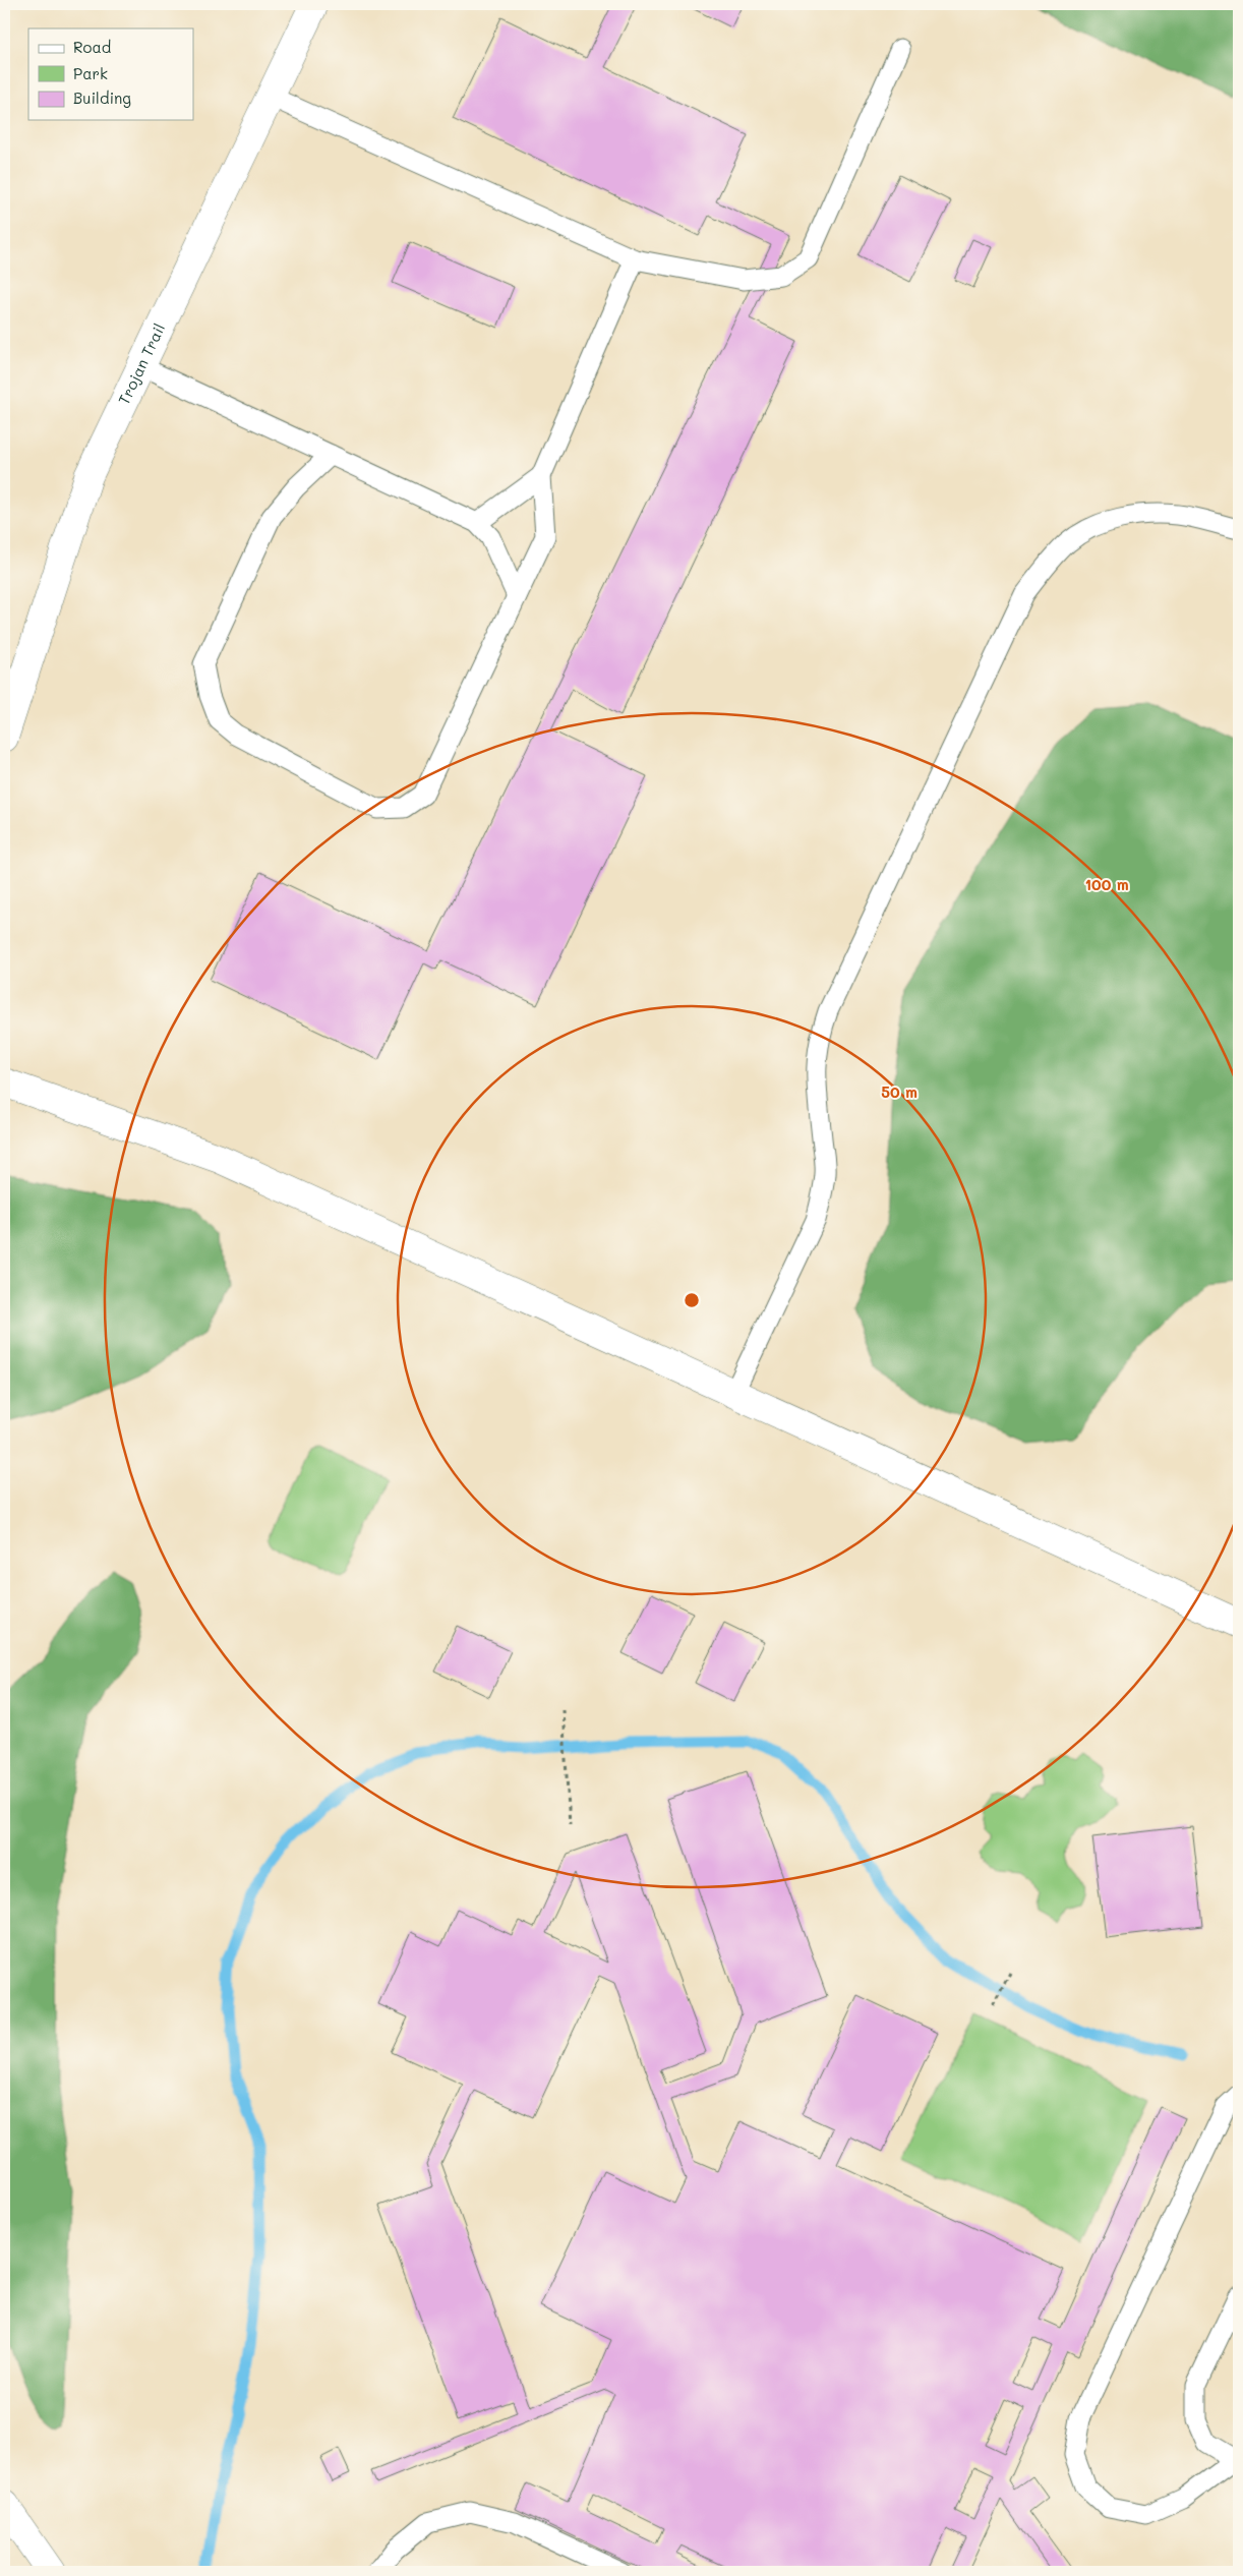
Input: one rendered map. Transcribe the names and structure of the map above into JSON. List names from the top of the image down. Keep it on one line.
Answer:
{"streets":{"street":["Trojan Trail"]},"legend":["Road","Park","Building"],"rings":["100 m","50 m"]}
